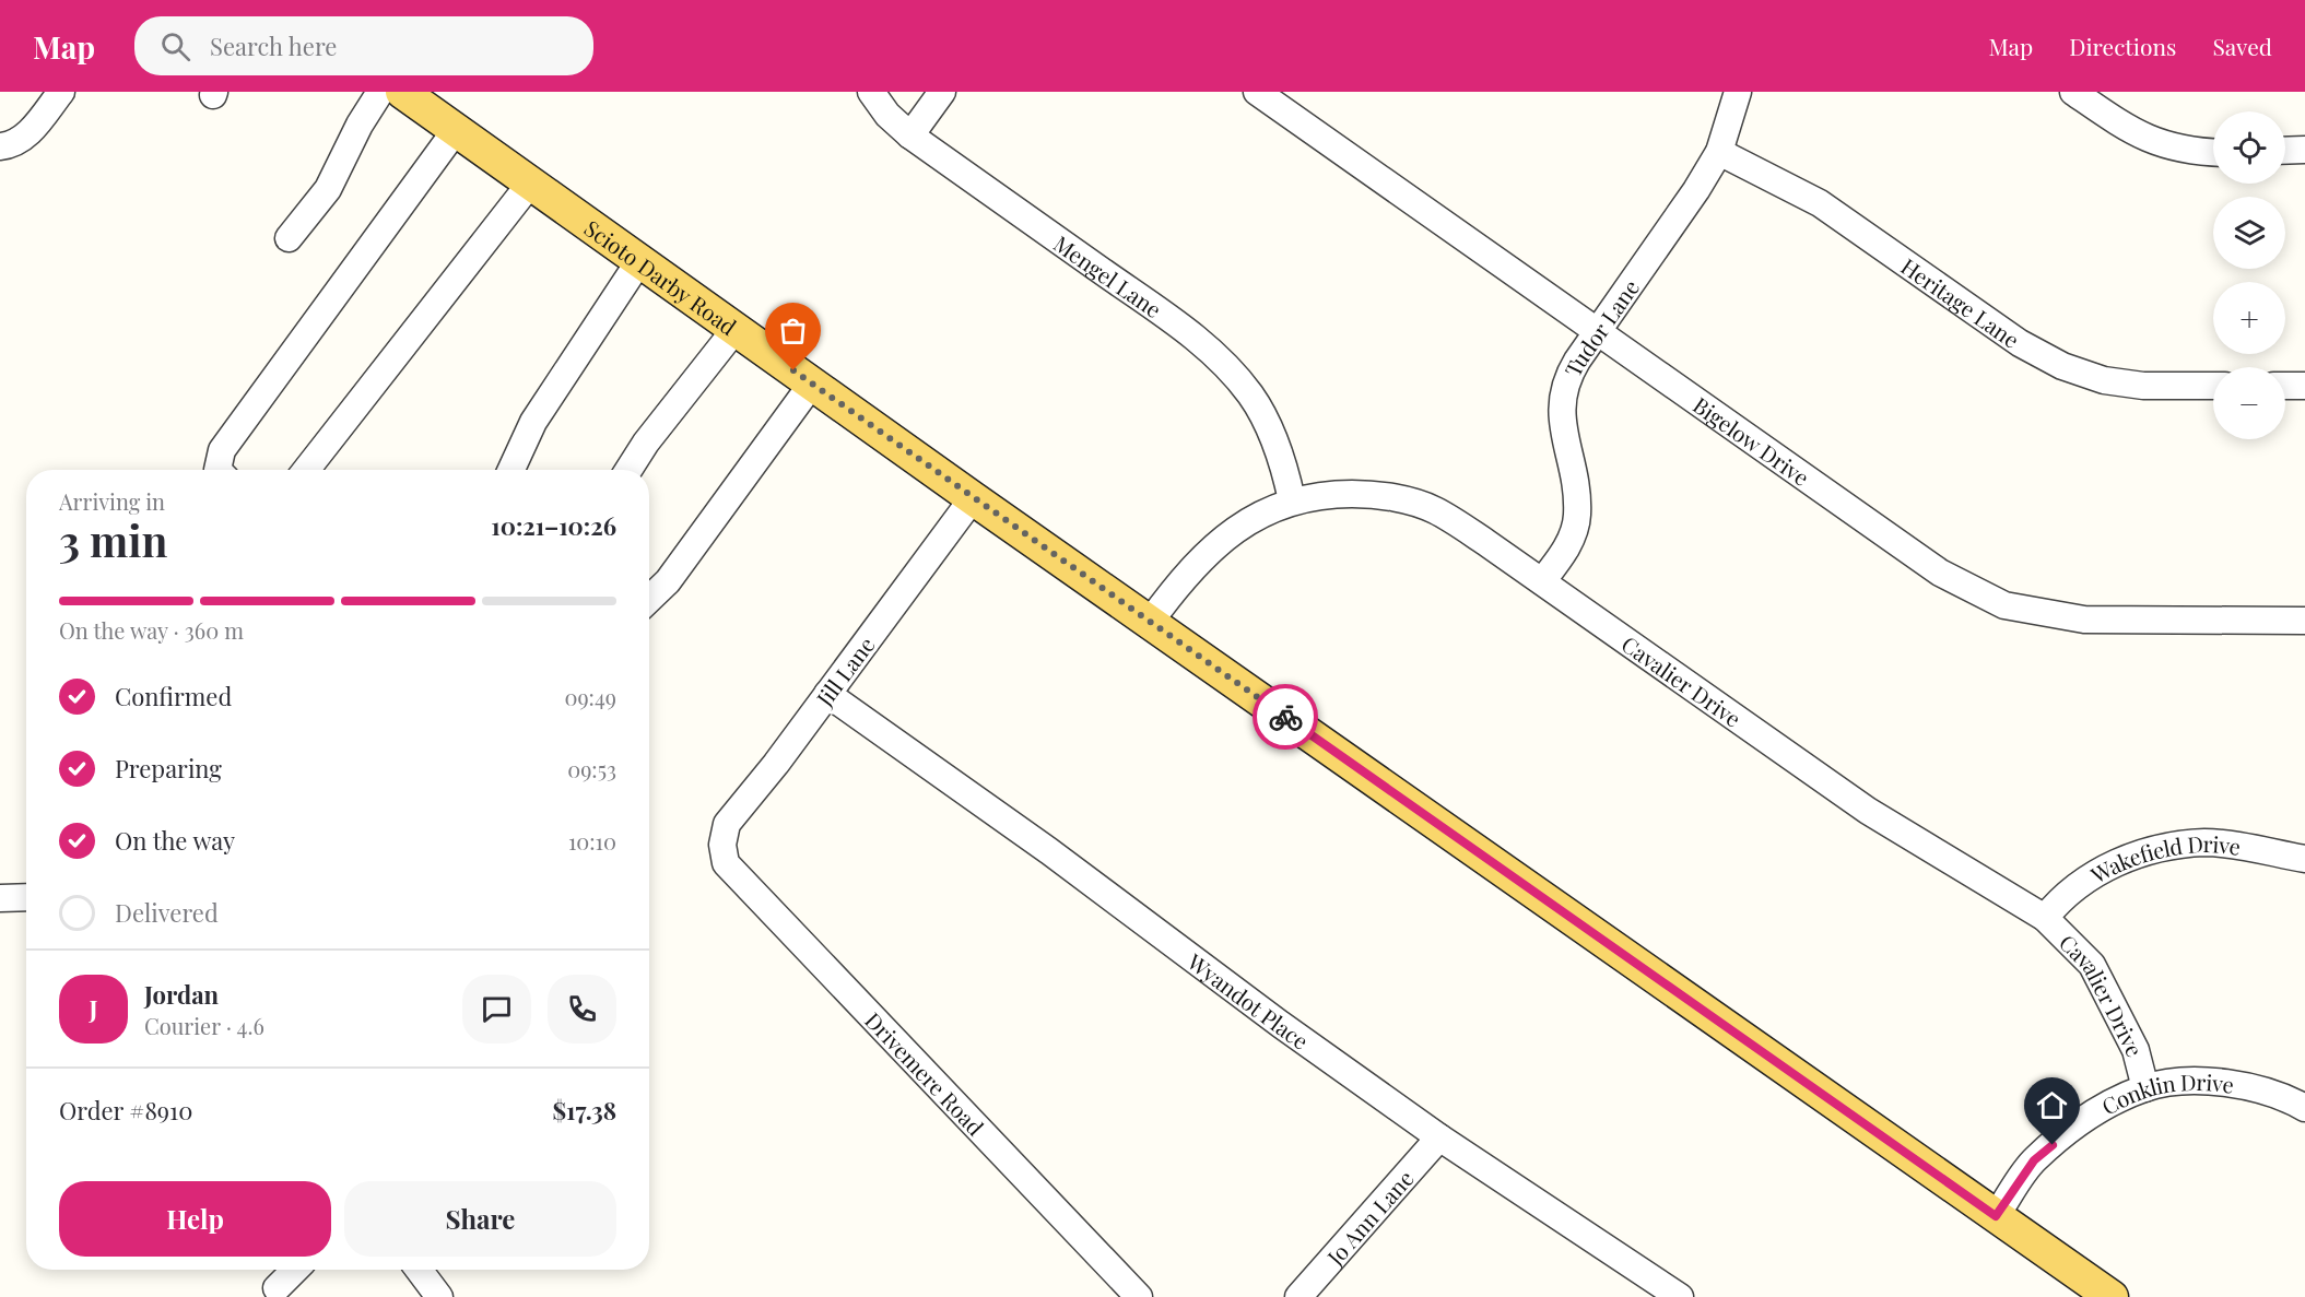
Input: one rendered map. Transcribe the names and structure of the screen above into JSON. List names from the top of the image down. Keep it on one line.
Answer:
{"streets":{"main road":["Scioto Darby Road"],"street":["Mengel Lane","Heritage Lane","Tudor Lane","Bigelow Drive","Jill Lane","Cavalier Drive","Wakefield Drive","Wyandot Place","Drivemere Road","Conklin Drive","Jo Ann Lane"]},"crossings":[["Mengel Lane","Cavalier Drive"],["Scioto Darby Road","Jill Lane"],["Scioto Darby Road","Cavalier Drive"],["Scioto Darby Road","Conklin Drive"],["Heritage Lane","Tudor Lane"],["Tudor Lane","Bigelow Drive"],["Tudor Lane","Cavalier Drive"],["Jill Lane","Wyandot Place"],["Jill Lane","Drivemere Road"],["Cavalier Drive","Wakefield Drive"],["Cavalier Drive","Conklin Drive"],["Wyandot Place","Jo Ann Lane"]],"page":{"header":"Map","search":"Search here","nav":["Map","Directions","Saved"],"map_buttons":["+","−"],"heading":["3 min","Arriving in","10:21–10:26"],"panel":["Jordan","Courier · 4.6","Order #8910","$17.38"],"bar":"On the way · 360 m","list":[["Confirmed","09:49"],["Preparing","09:53"],["On the way","10:10"],"Delivered"],"round":"J","buttons":["Help","Share"]}}
